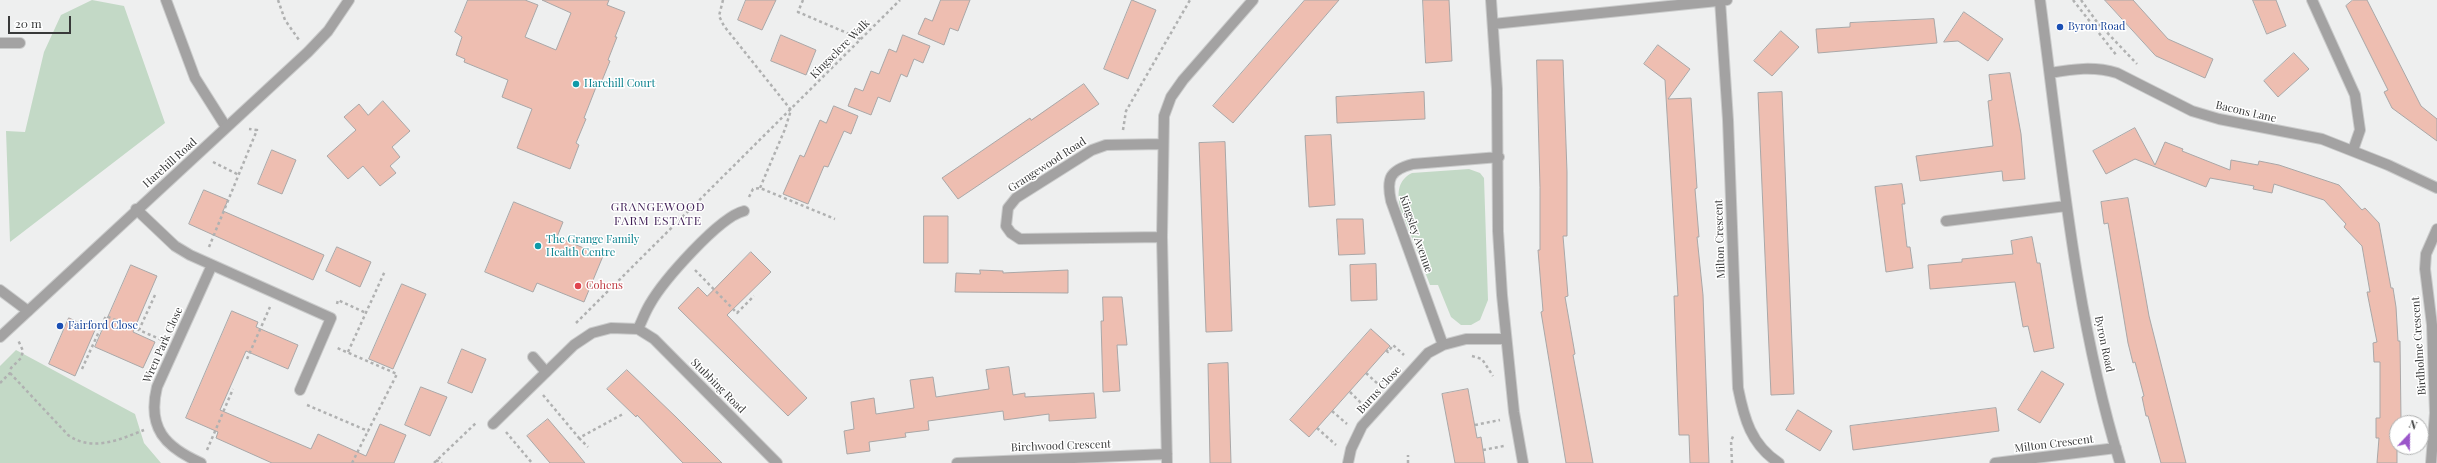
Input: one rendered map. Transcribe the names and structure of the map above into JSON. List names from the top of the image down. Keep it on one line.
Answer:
{"streets":{"street":["Bacons Lane","Harehill Road","Grangewood Road","Kingsley Avenue","Milton Crescent","Byron Road","Wren Park Close","Birdholme Crescent","Stubbing Road","Burns Close","Birchwood Crescent"],"path":["Kingsclere Walk"]},"crossings":[["Bacons Lane","Byron Road"],["Kingsley Avenue","Burns Close"],["Milton Crescent","Byron Road"]],"districts":["GRANGEWOOD FARM ESTATE"],"places":["Byron Road","Harehill Court","The Grange Family Health Centre","Cohens","Fairford Close"],"scale_bar":"20 m","north":"top"}
